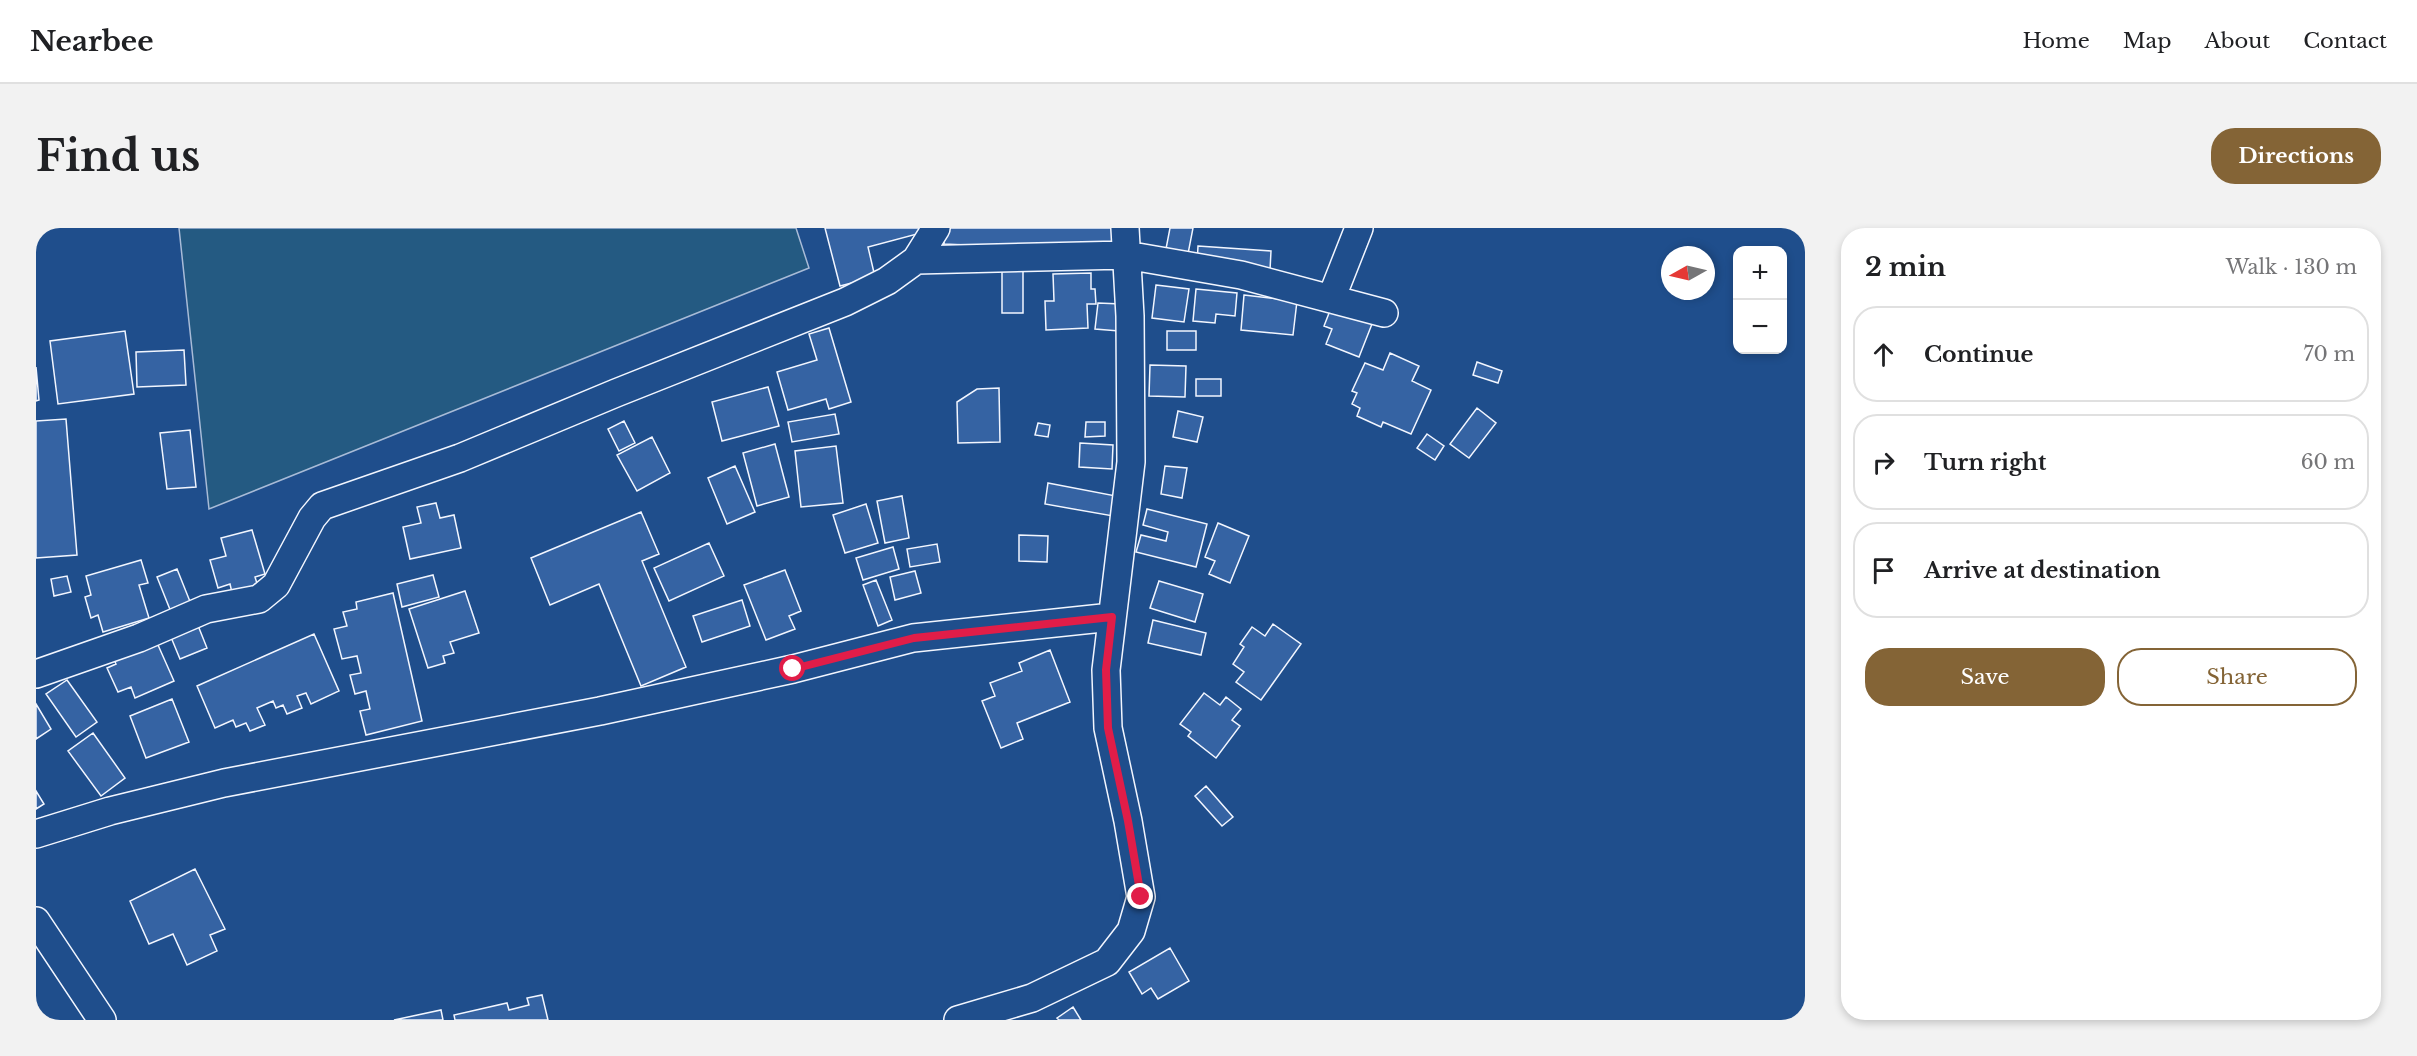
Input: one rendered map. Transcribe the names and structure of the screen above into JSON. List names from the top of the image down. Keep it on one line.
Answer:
{"north":"left","page":{"header":"Nearbee","nav":["Home","Map","About","Contact"],"buttons":["Directions",["Save","Share"]],"title":"Find us","heading":["2 min","Walk · 130 m"],"map_buttons":["+","−"],"list":[["Continue","70 m"],["Turn right","60 m"],"Arrive at destination"]}}
